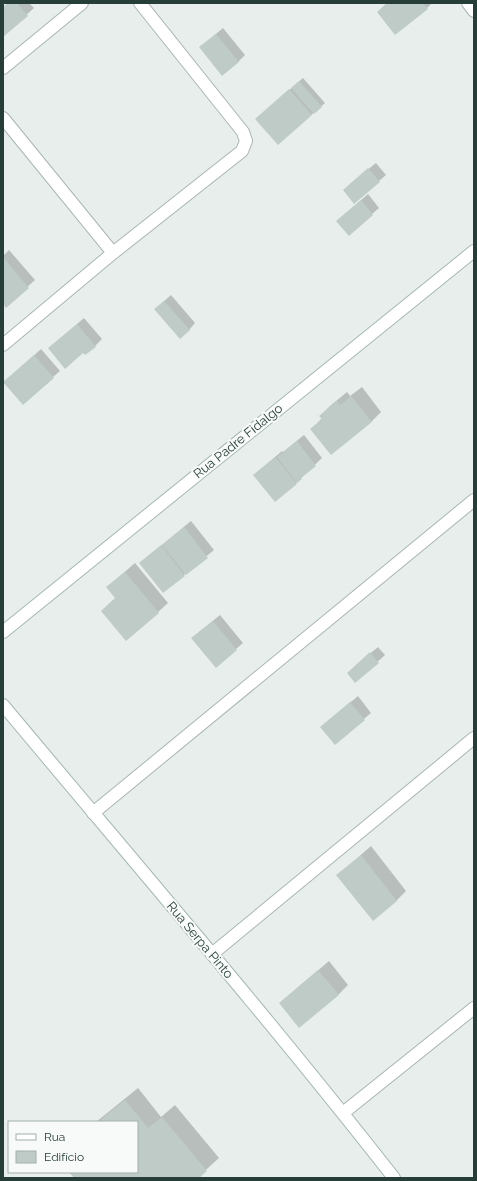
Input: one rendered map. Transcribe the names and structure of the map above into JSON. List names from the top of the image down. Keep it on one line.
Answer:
{"streets":{"street":["Rua Padre Fidalgo","Rua Serpa Pinto"]},"legend":["Rua","Edifício"]}
